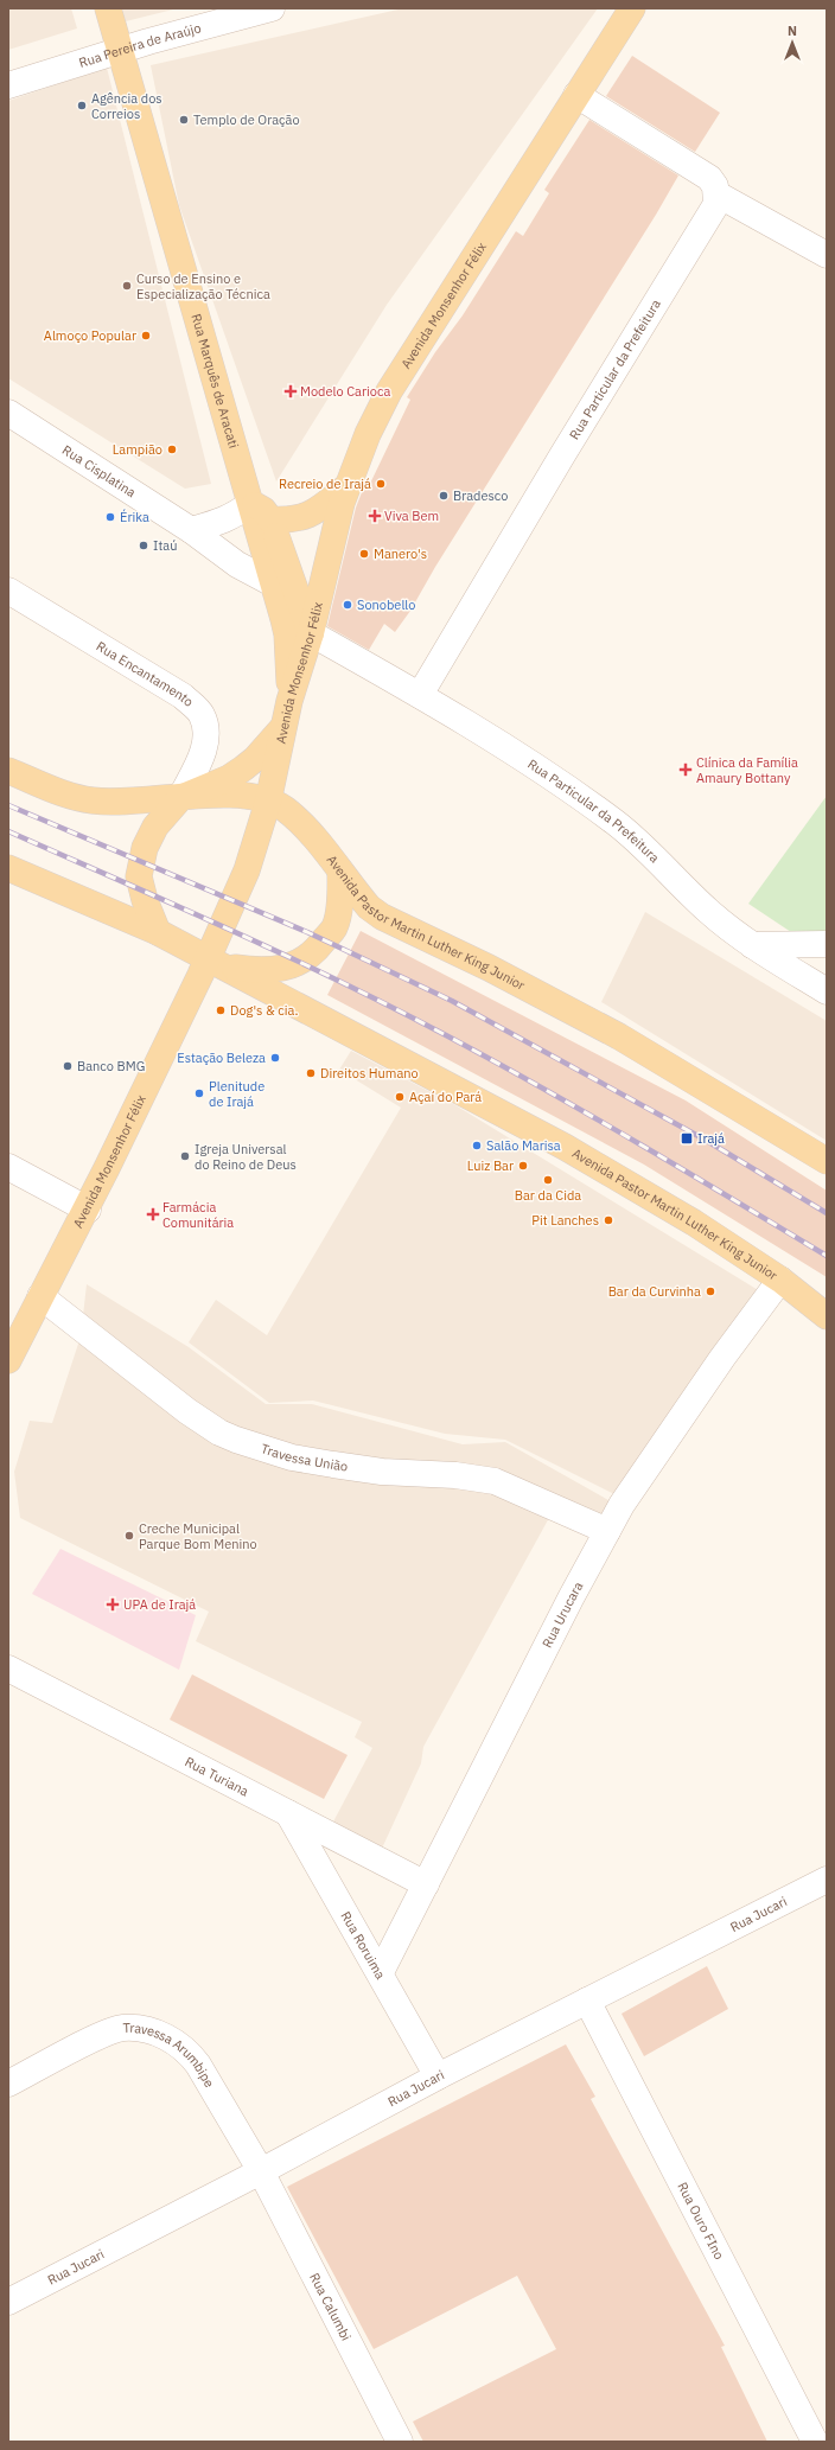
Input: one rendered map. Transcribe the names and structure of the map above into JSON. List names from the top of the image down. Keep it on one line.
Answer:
{"streets":{"main road":["Avenida Monsenhor Félix","Rua Marquês de Aracati","Avenida Pastor Martin Luther King Junior"],"street":["Rua Pereira de Araújo","Rua Particular da Prefeitura","Rua Cisplatina","Rua Encantamento","Travessa União","Rua Urucara","Rua Turiana","Rua Jucari","Rua Roruima","Travessa Arumbipe","Rua Ouro FIno","Rua Calumbi"]},"crossings":[["Rua Pereira de Araújo","Rua Marquês de Aracati"],["Avenida Monsenhor Félix","Rua Particular da Prefeitura"],["Avenida Monsenhor Félix","Rua Marquês de Aracati"],["Avenida Monsenhor Félix","Avenida Pastor Martin Luther King Junior"],["Avenida Monsenhor Félix","Travessa União"],["Rua Marquês de Aracati","Rua Cisplatina"],["Rua Encantamento","Avenida Pastor Martin Luther King Junior"],["Avenida Pastor Martin Luther King Junior","Rua Urucara"],["Travessa União","Rua Urucara"],["Rua Urucara","Rua Turiana"],["Rua Urucara","Rua Roruima"],["Rua Turiana","Rua Roruima"],["Rua Jucari","Rua Roruima"],["Rua Jucari","Travessa Arumbipe"],["Rua Jucari","Rua Ouro FIno"],["Rua Jucari","Rua Calumbi"],["Travessa Arumbipe","Rua Calumbi"]],"places":{"other":["Agência dos Correios","Templo de Oração","Curso de Ensino e Especialização Técnica","Almoço Popular","Lampião","Recreio de Irajá","Bradesco","Érika","Itaú","Manero's","Sonobello","Dog's & cia.","Estação Beleza","Banco BMG","Direitos Humano","Plenitude de Irajá","Açaí do Pará","Salão Marisa","Igreja Universal do Reino de Deus","Luiz Bar","Bar da Cida","Pit Lanches","Bar da Curvinha","Creche Municipal Parque Bom Menino"],"health":["Modelo Carioca","Viva Bem","Clínica da Família Amaury Bottany","Farmácia Comunitária","UPA de Irajá"],"transit":["Irajá"]},"north":"top"}
